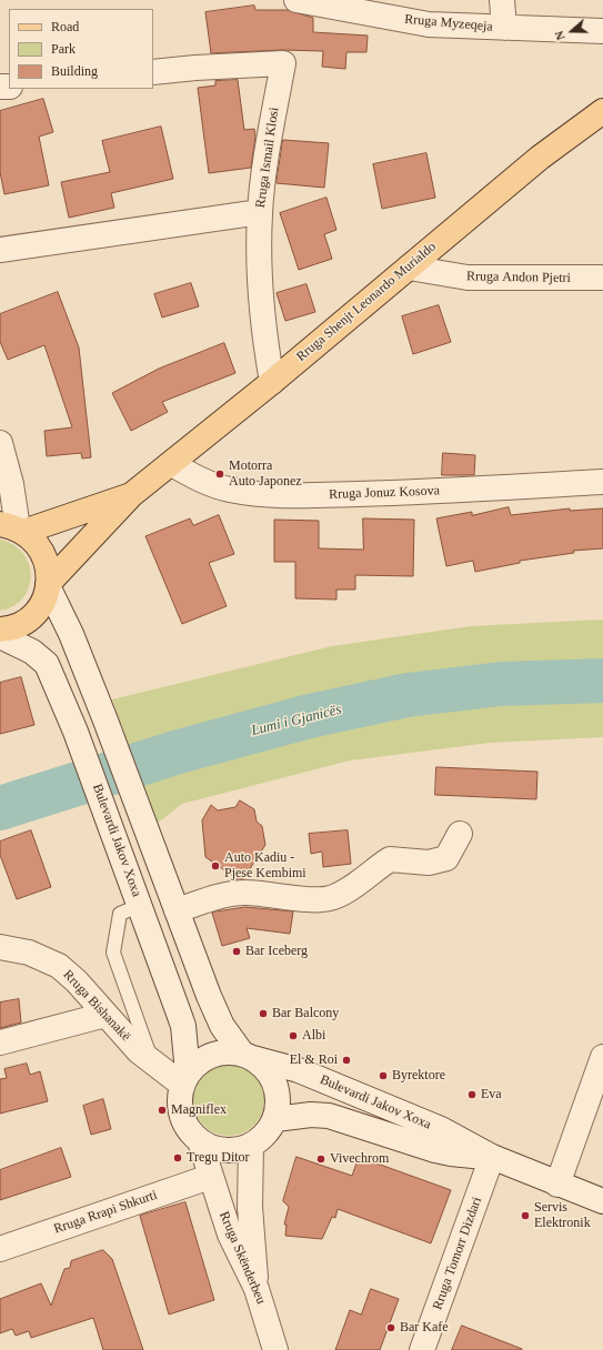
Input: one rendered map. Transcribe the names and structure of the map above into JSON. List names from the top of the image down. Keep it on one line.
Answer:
{"streets":{"main road":["Rruga Shenjt Leonardo Murialdo"],"street":["Rruga Myzeqeja","Rruga Ismail Klosi","Rruga Andon Pjetri","Rruga Jonuz Kosova","Bulevardi Jakov Xoxa","Rruga Bishanakë","Rruga Rrapi Shkurti","Rruga Tomorr Dizdari","Rruga Skënderbeu"]},"crossings":[["Rruga Ismail Klosi","Rruga Shenjt Leonardo Murialdo"],["Rruga Andon Pjetri","Rruga Shenjt Leonardo Murialdo"],["Rruga Shenjt Leonardo Murialdo","Rruga Jonuz Kosova"],["Bulevardi Jakov Xoxa","Rruga Bishanakë"],["Bulevardi Jakov Xoxa","Rruga Tomorr Dizdari"],["Bulevardi Jakov Xoxa","Rruga Skënderbeu"],["Rruga Bishanakë","Rruga Skënderbeu"],["Rruga Rrapi Shkurti","Rruga Skënderbeu"]],"water":["Lumi i Gjanicës"],"places":["Motorra Auto Japonez","Auto Kadiu - Pjese Kembimi","Bar Iceberg","Bar Balcony","Albi","El & Roi","Byrektore","Eva","Magniflex","Tregu Ditor","Vivechrom","Servis Elektronik","Bar Kafe"],"legend":["Road","Park","Building"],"north":"left"}
